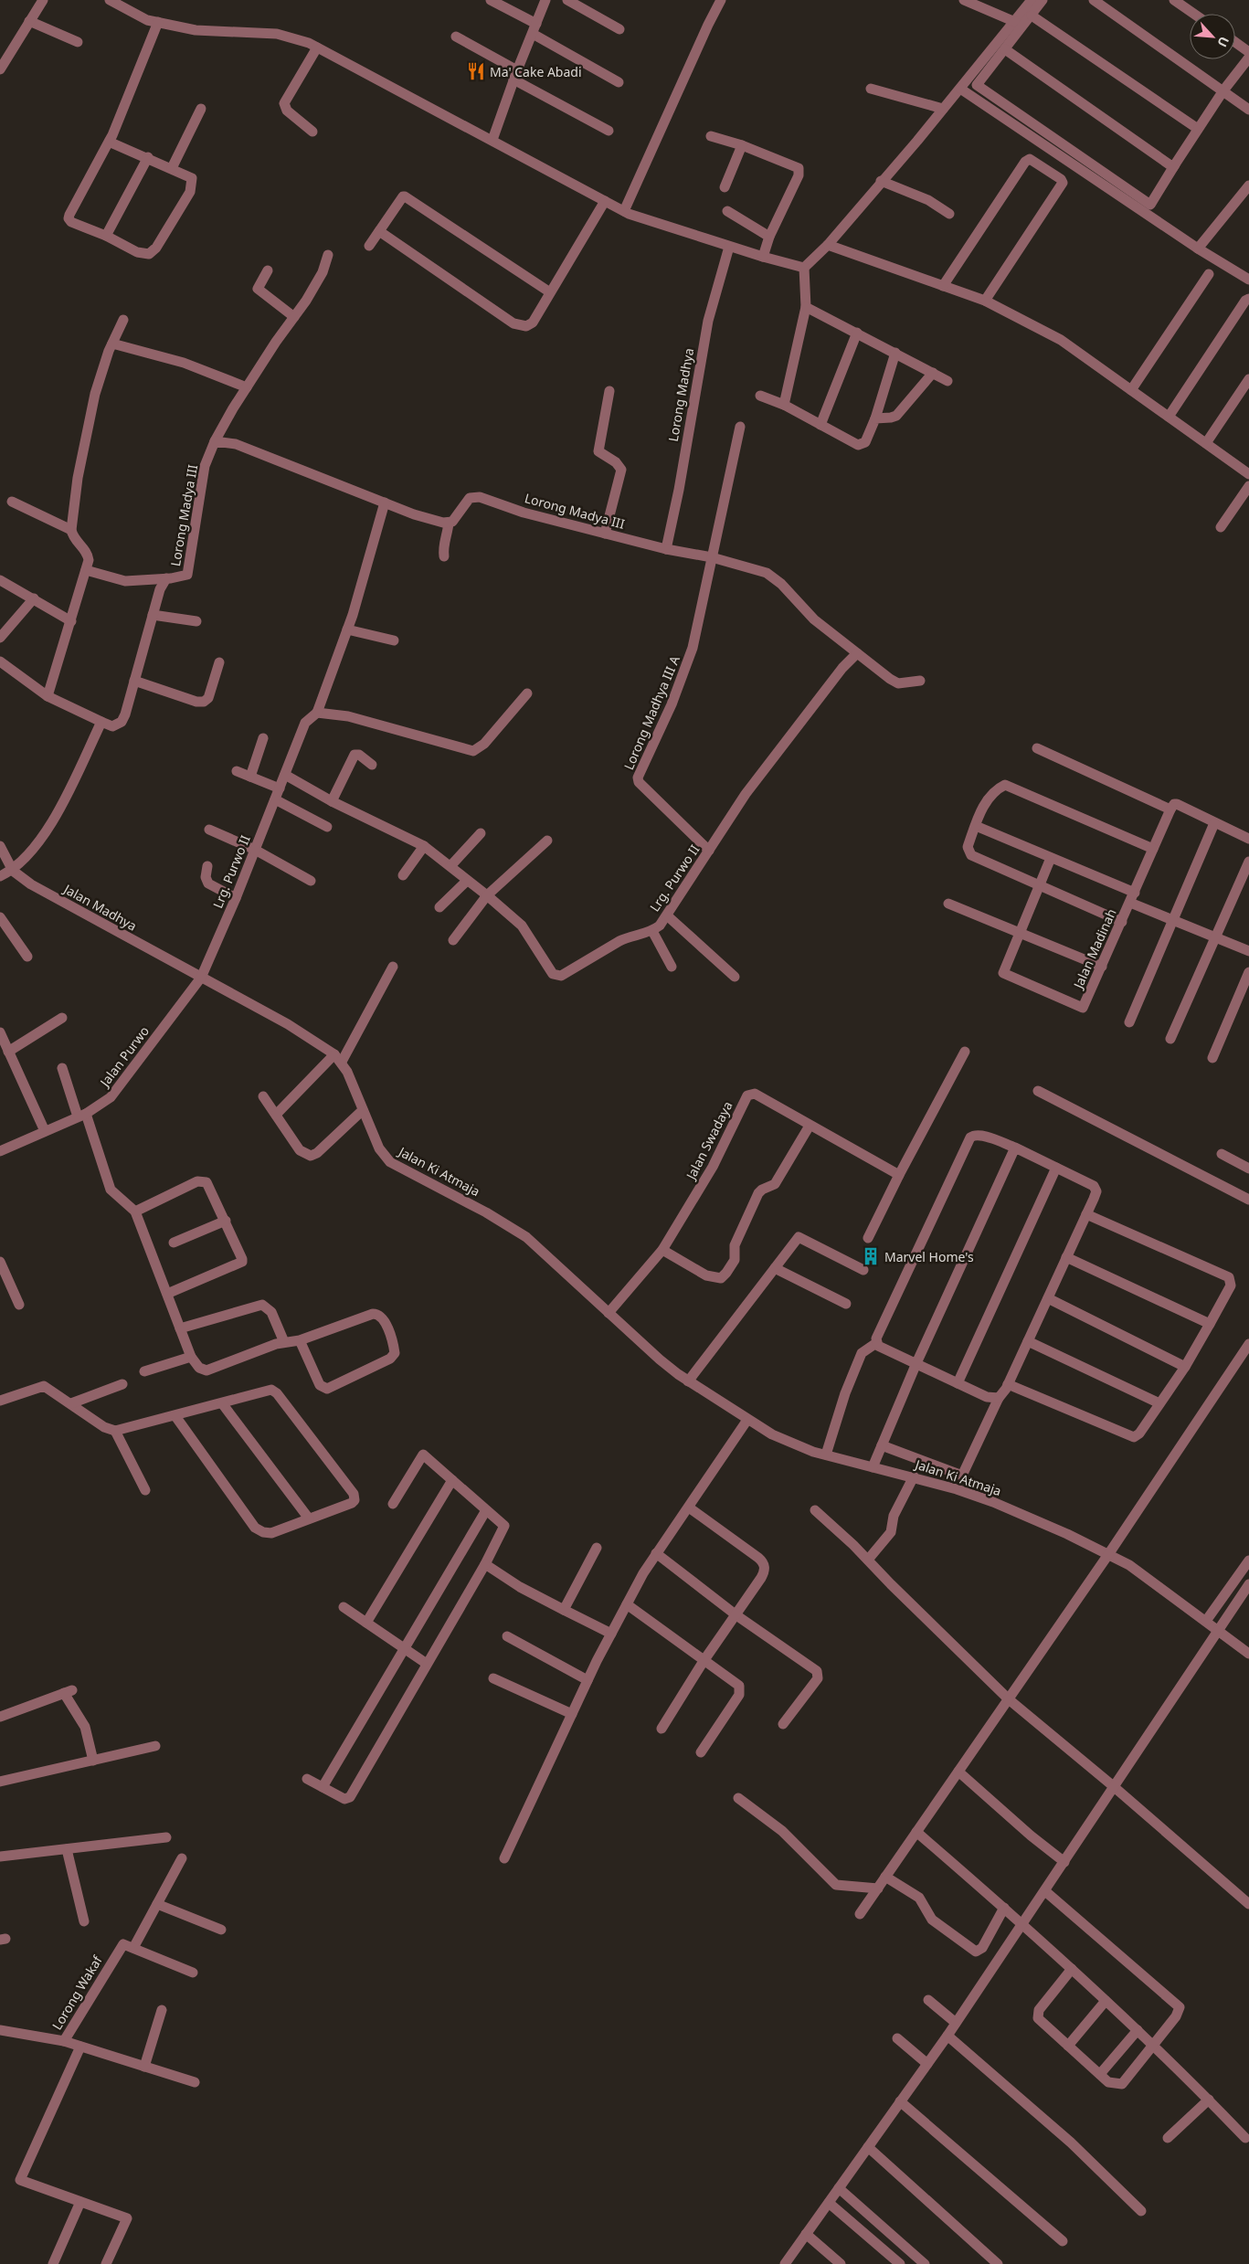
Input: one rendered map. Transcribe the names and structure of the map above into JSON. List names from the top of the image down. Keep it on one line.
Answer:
{"streets":{"street":["Lorong Madhya","Lorong Madya III","Lorong Madhya III A","Lrg. Purwo II","Jalan Madhya","Jalan Madinah","Jalan Purwo","Jalan Swadaya","Jalan Ki Atmaja","Lorong Wakaf"]},"crossings":[["Lorong Madhya","Lorong Madya III"],["Lorong Madya III","Lorong Madhya III A"],["Lorong Madya III","Lrg. Purwo II"],["Lorong Madhya III A","Lrg. Purwo II"],["Lrg. Purwo II","Jalan Madhya"],["Lrg. Purwo II","Jalan Purwo"],["Jalan Madhya","Jalan Purwo"],["Jalan Swadaya","Jalan Ki Atmaja"]],"places":{"restaurant":["Ma' Cake Abadi"],"building":["Marvel Home's"]},"north":"bottom right"}
